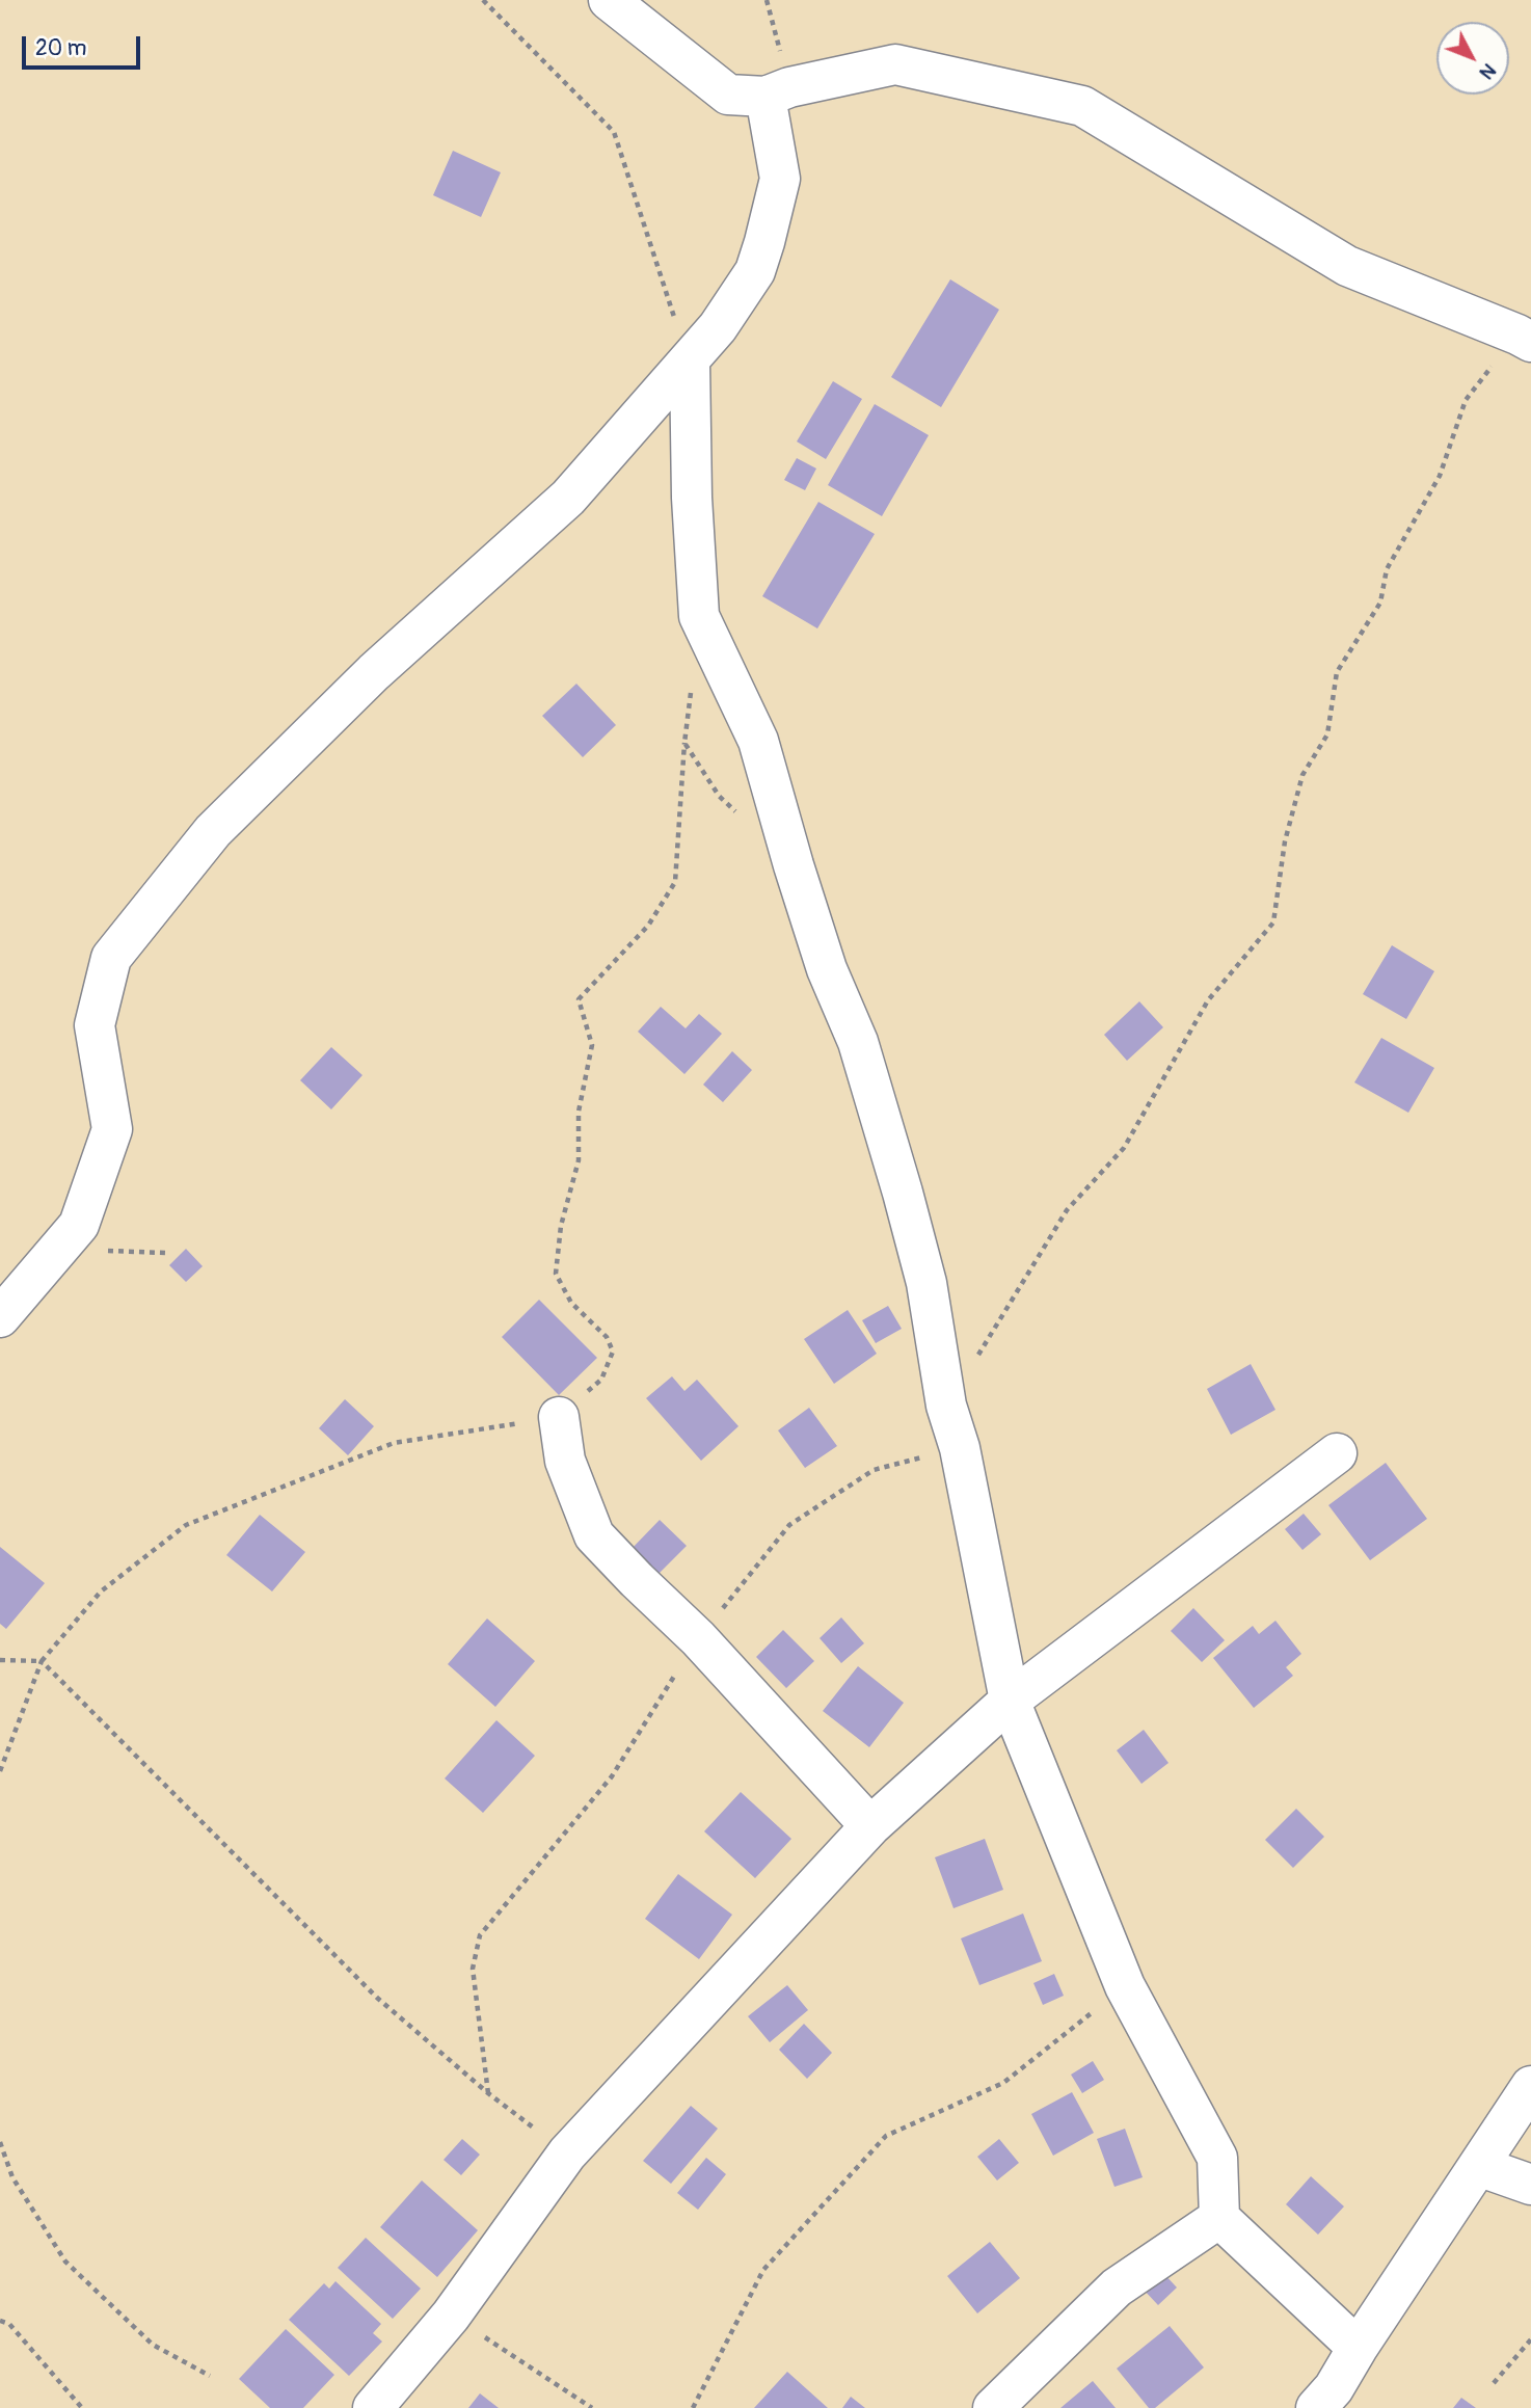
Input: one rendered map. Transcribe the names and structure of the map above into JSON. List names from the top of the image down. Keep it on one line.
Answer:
{"scale_bar":"20 m","north":"bottom right"}
